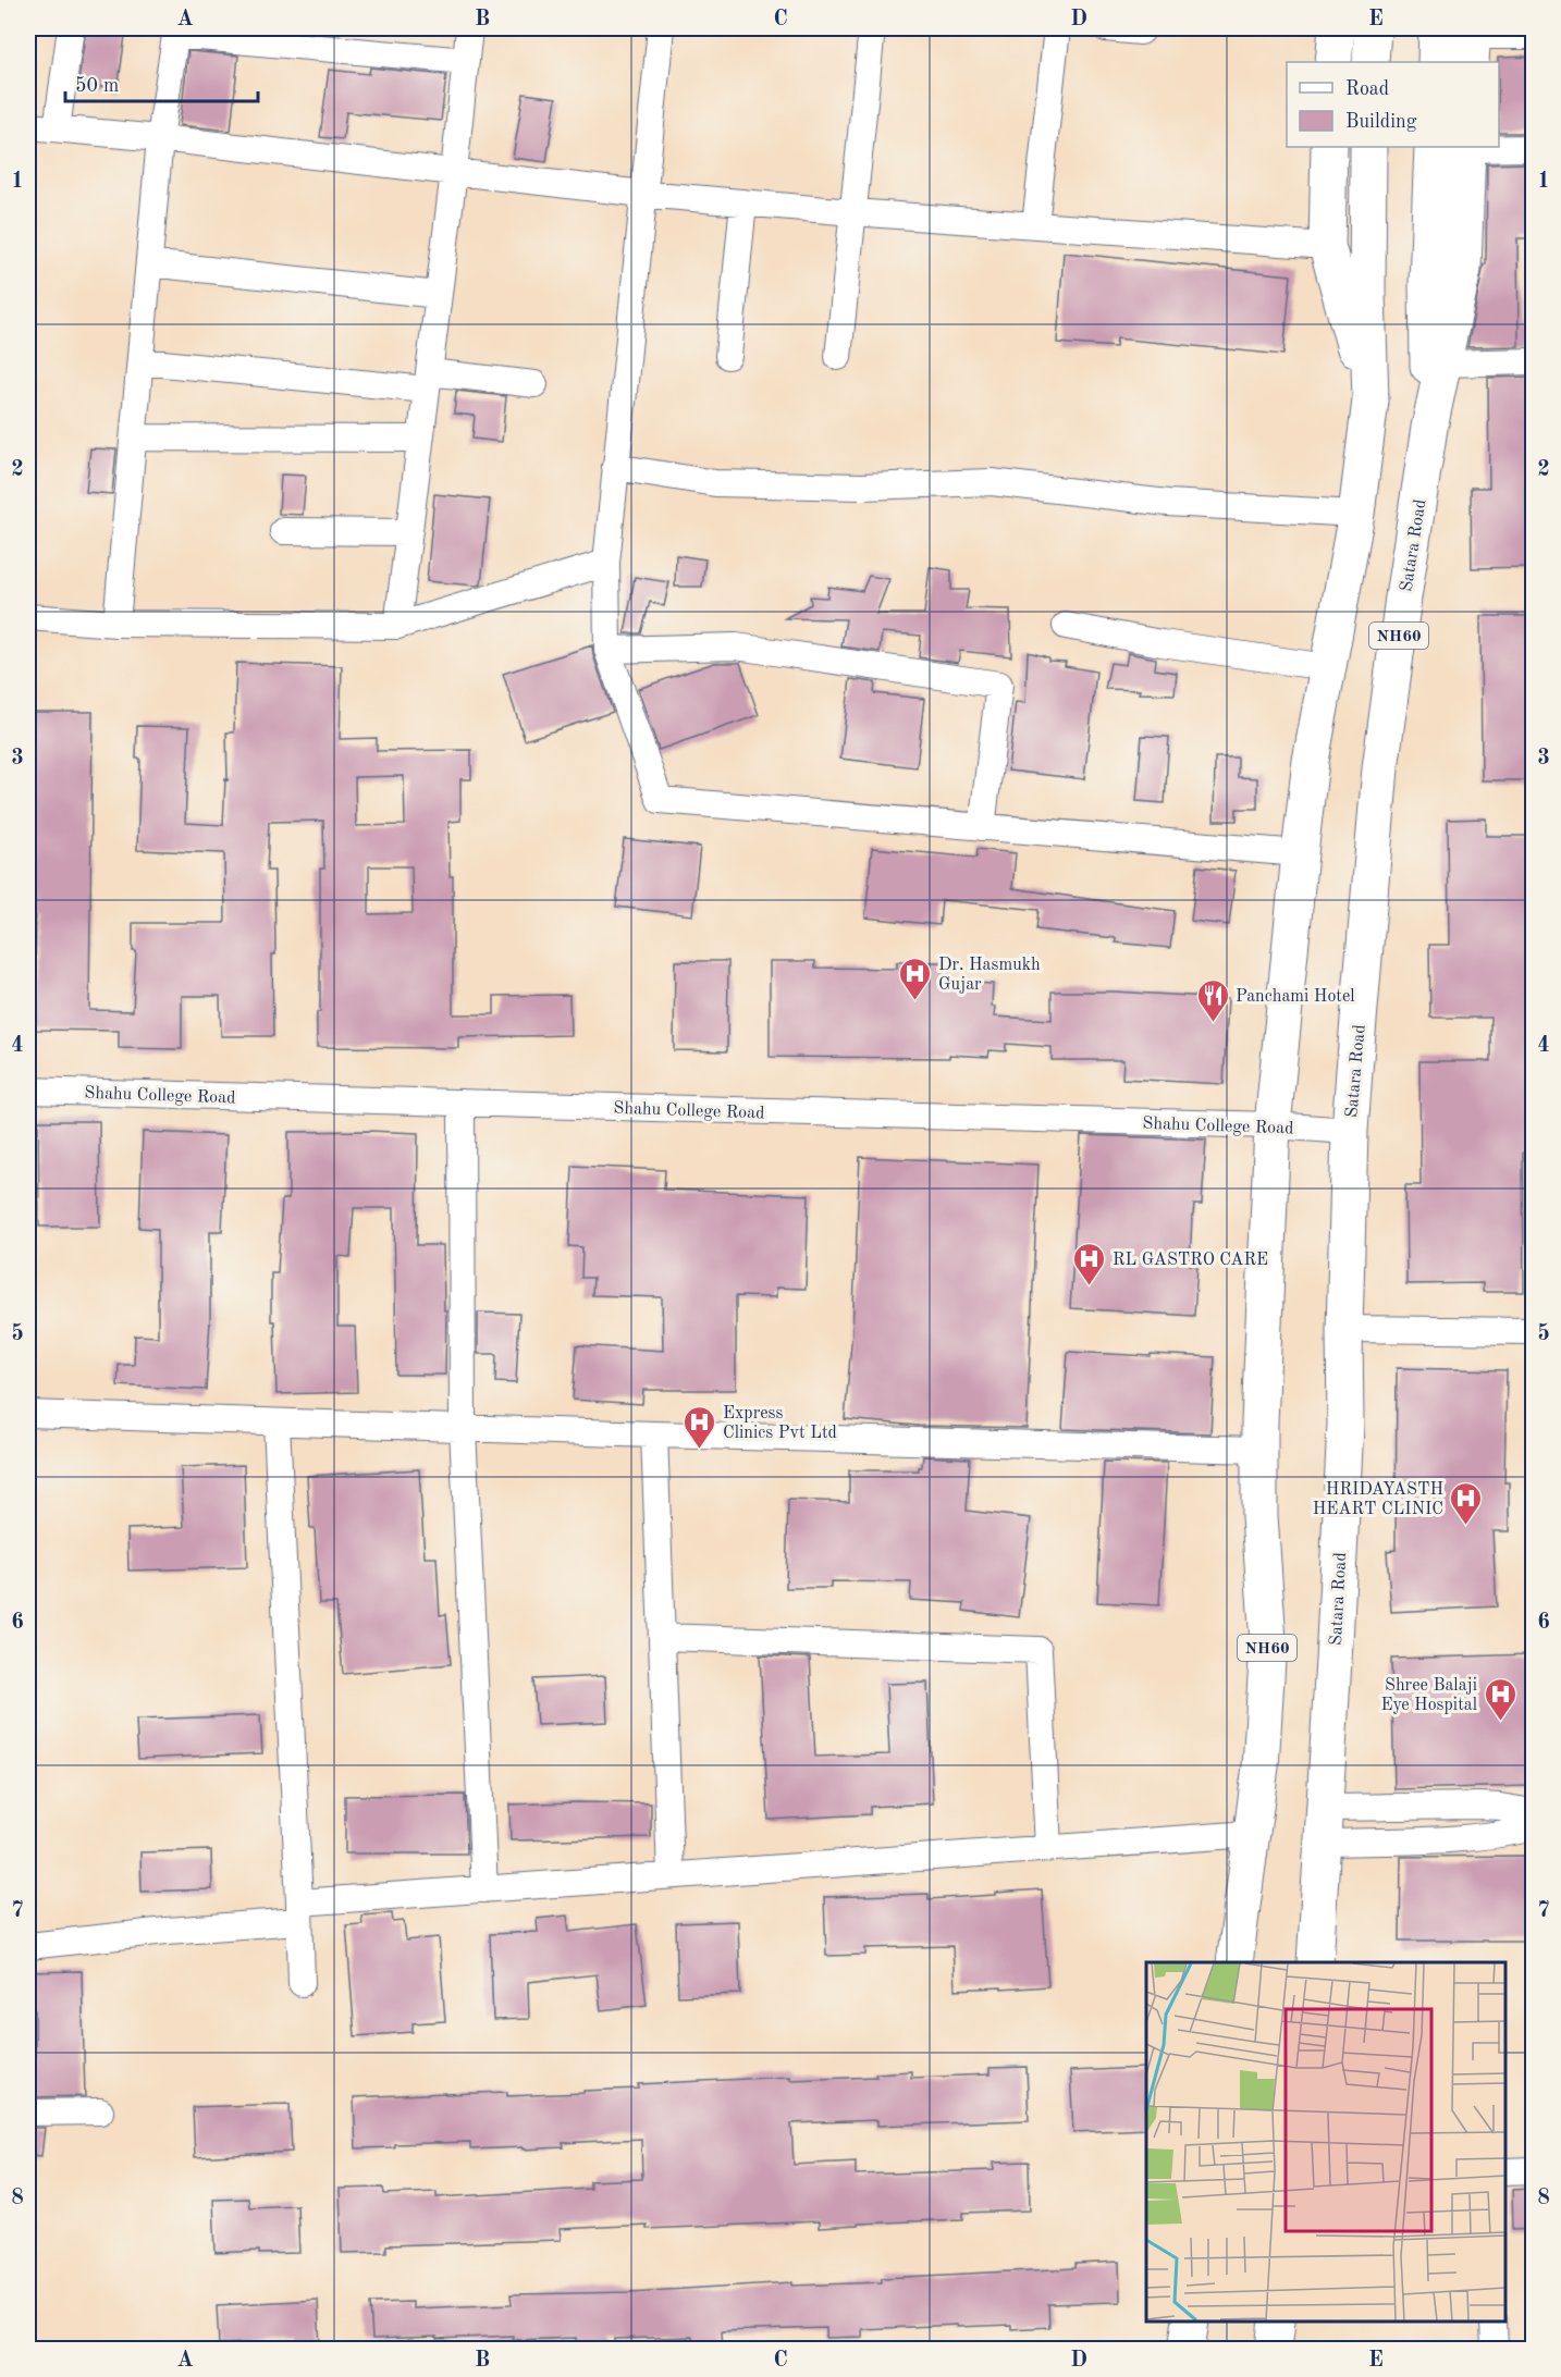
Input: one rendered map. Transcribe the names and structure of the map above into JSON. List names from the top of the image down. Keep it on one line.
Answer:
{"streets":{"highway":["Satara Road","NH60"],"street":["Shahu College Road"]},"crossings":[["Satara Road","Shahu College Road"],["NH60","Shahu College Road"]],"places":{"hospital":["Dr. Hasmukh Gujar","RL GASTRO CARE","Express Clinics Pvt Ltd","HRIDAYASTH HEART CLINIC","Shree Balaji Eye Hospital"],"restaurant":["Panchami Hotel"]},"legend":["Road","Building"],"scale_bar":"50 m","grid":{"columns":["A","B","C","D","E"],"rows":["1","2","3","4","5","6","7","8"]}}
